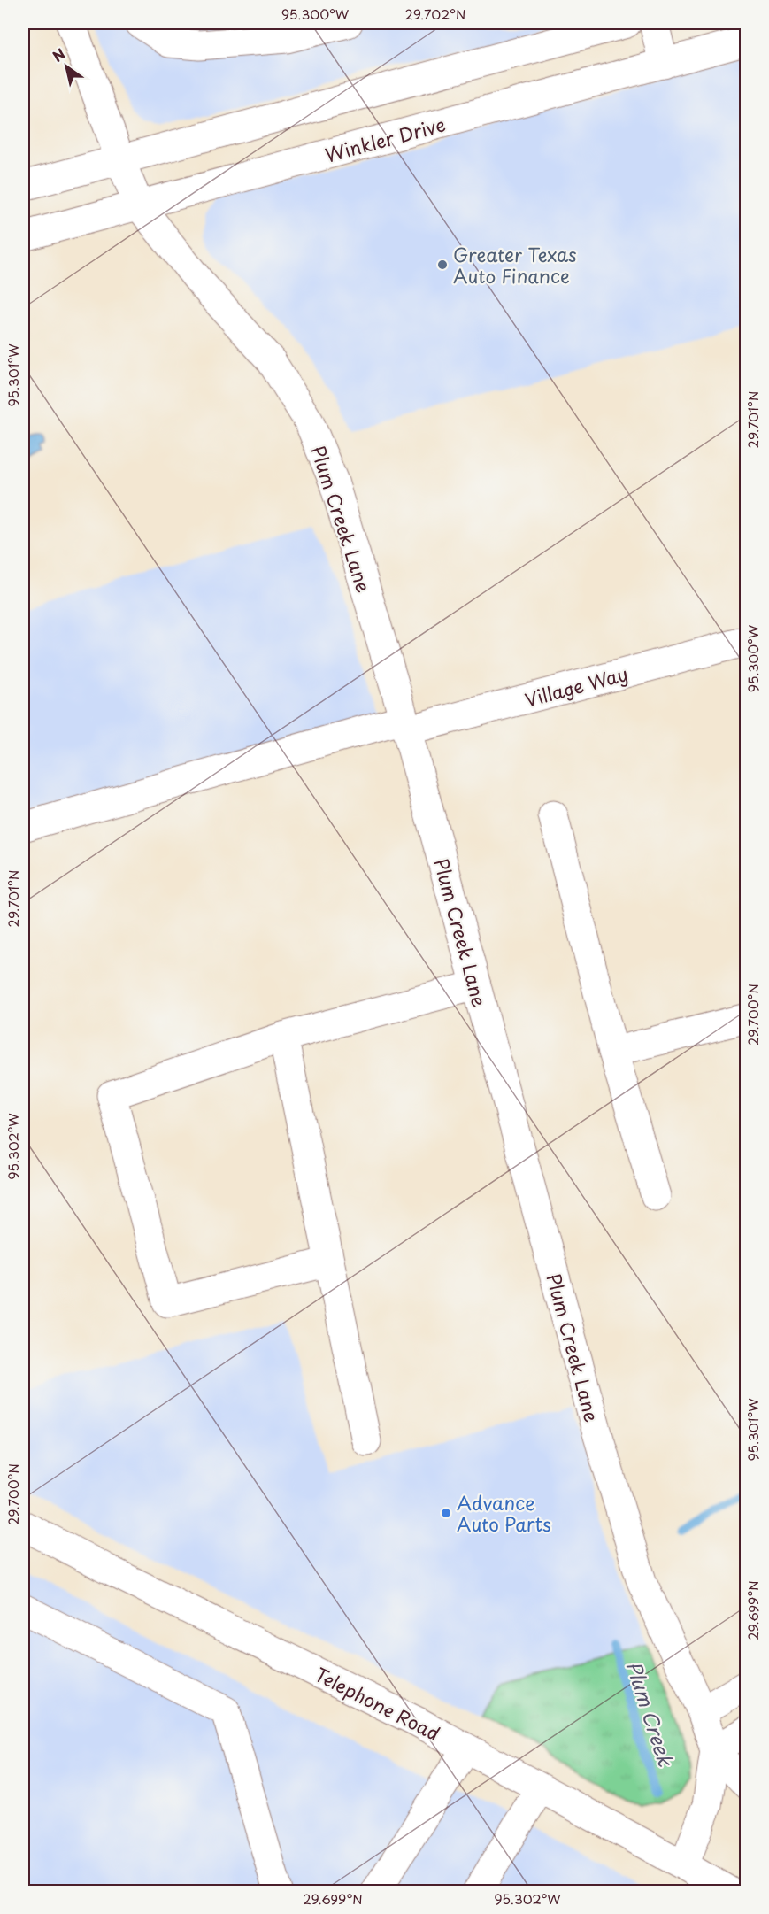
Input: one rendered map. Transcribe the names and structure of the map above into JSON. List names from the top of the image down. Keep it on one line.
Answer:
{"streets":{"street":["Winkler Drive","Plum Creek Lane","Village Way","Telephone Road"]},"crossings":[["Winkler Drive","Plum Creek Lane"],["Plum Creek Lane","Village Way"],["Plum Creek Lane","Telephone Road"]],"water":["Plum Creek"],"places":["Greater Texas Auto Finance","Advance Auto Parts"],"north":"top left","coordinates":["95.300°W","29.702°N","95.301°W","29.701°N","29.700°N","95.302°W","29.699°N"]}
